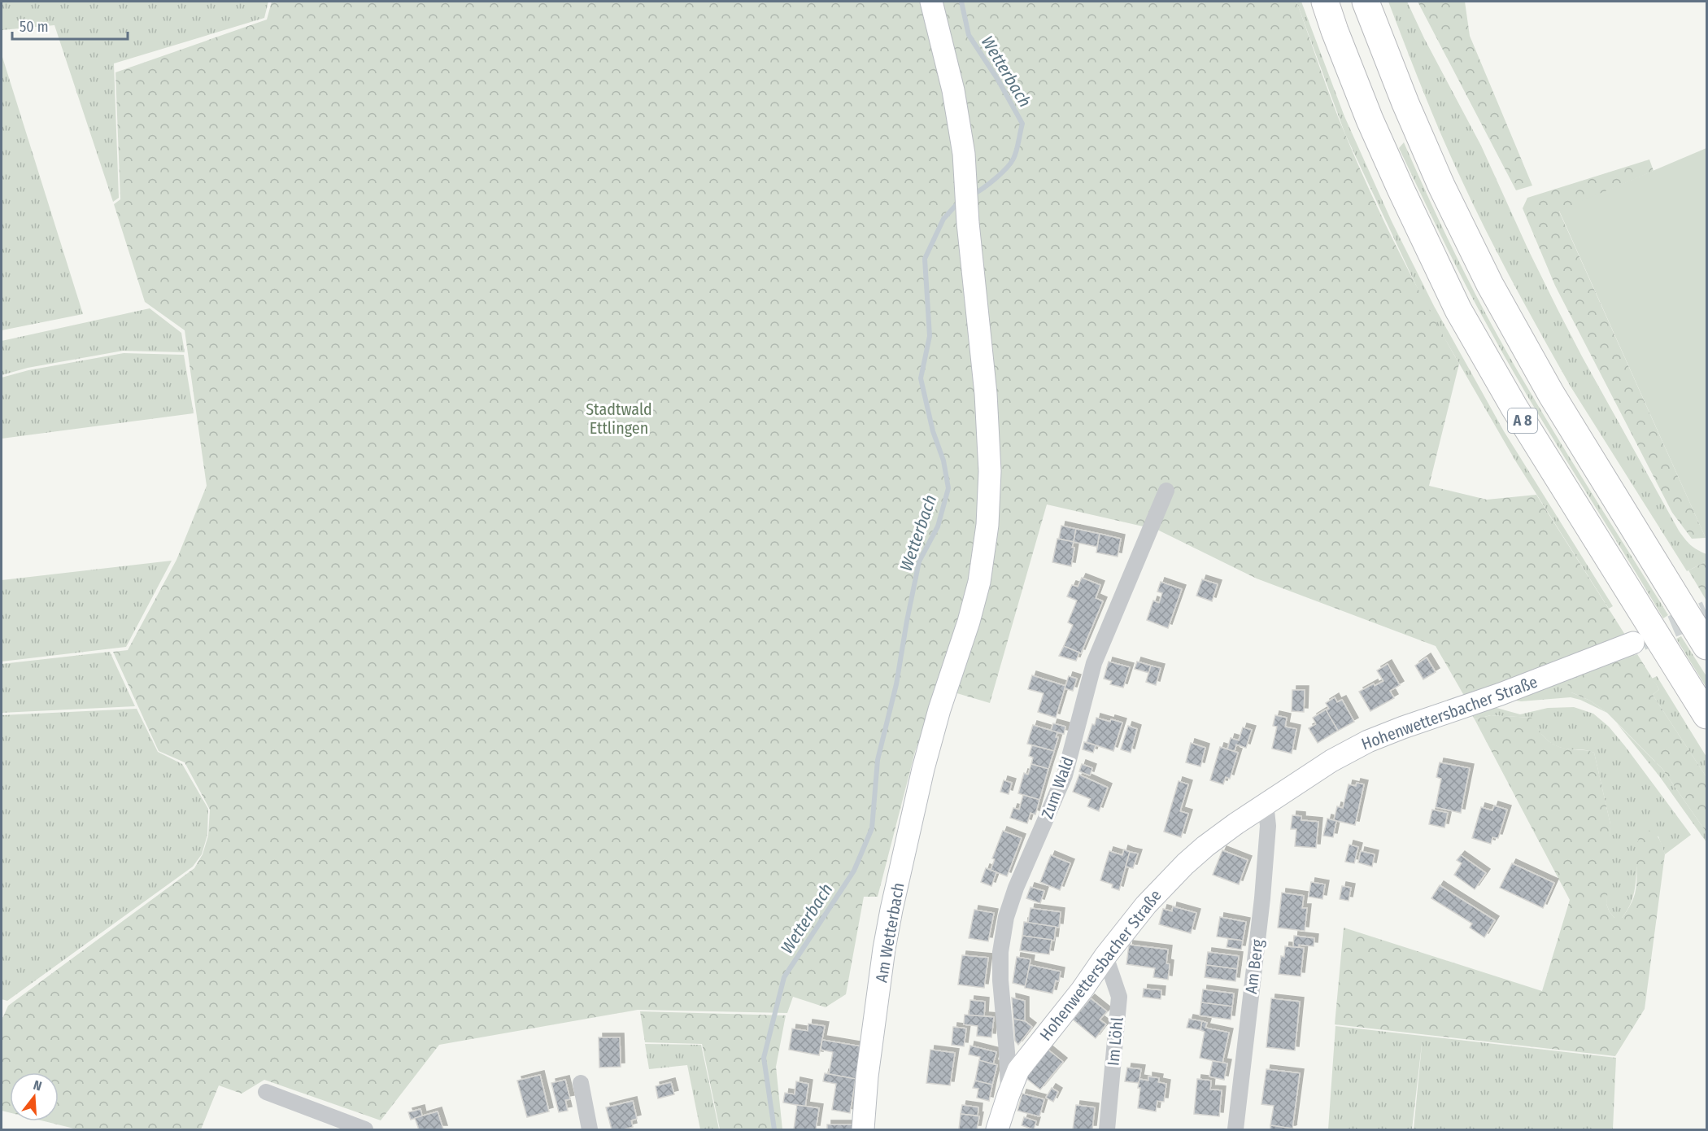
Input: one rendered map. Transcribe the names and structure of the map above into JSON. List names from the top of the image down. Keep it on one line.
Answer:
{"streets":{"highway":["A 8"],"main road":["Hohenwettersbacher Straße","Am Wetterbach"],"street":["Zum Wald","Am Berg","Im Löhl"]},"crossings":[["Hohenwettersbacher Straße","Zum Wald"],["Hohenwettersbacher Straße","Am Berg"],["Hohenwettersbacher Straße","Im Löhl"]],"water":["Wetterbach"],"parks":["Stadtwald Ettlingen"],"scale_bar":"50 m","north":"top"}
